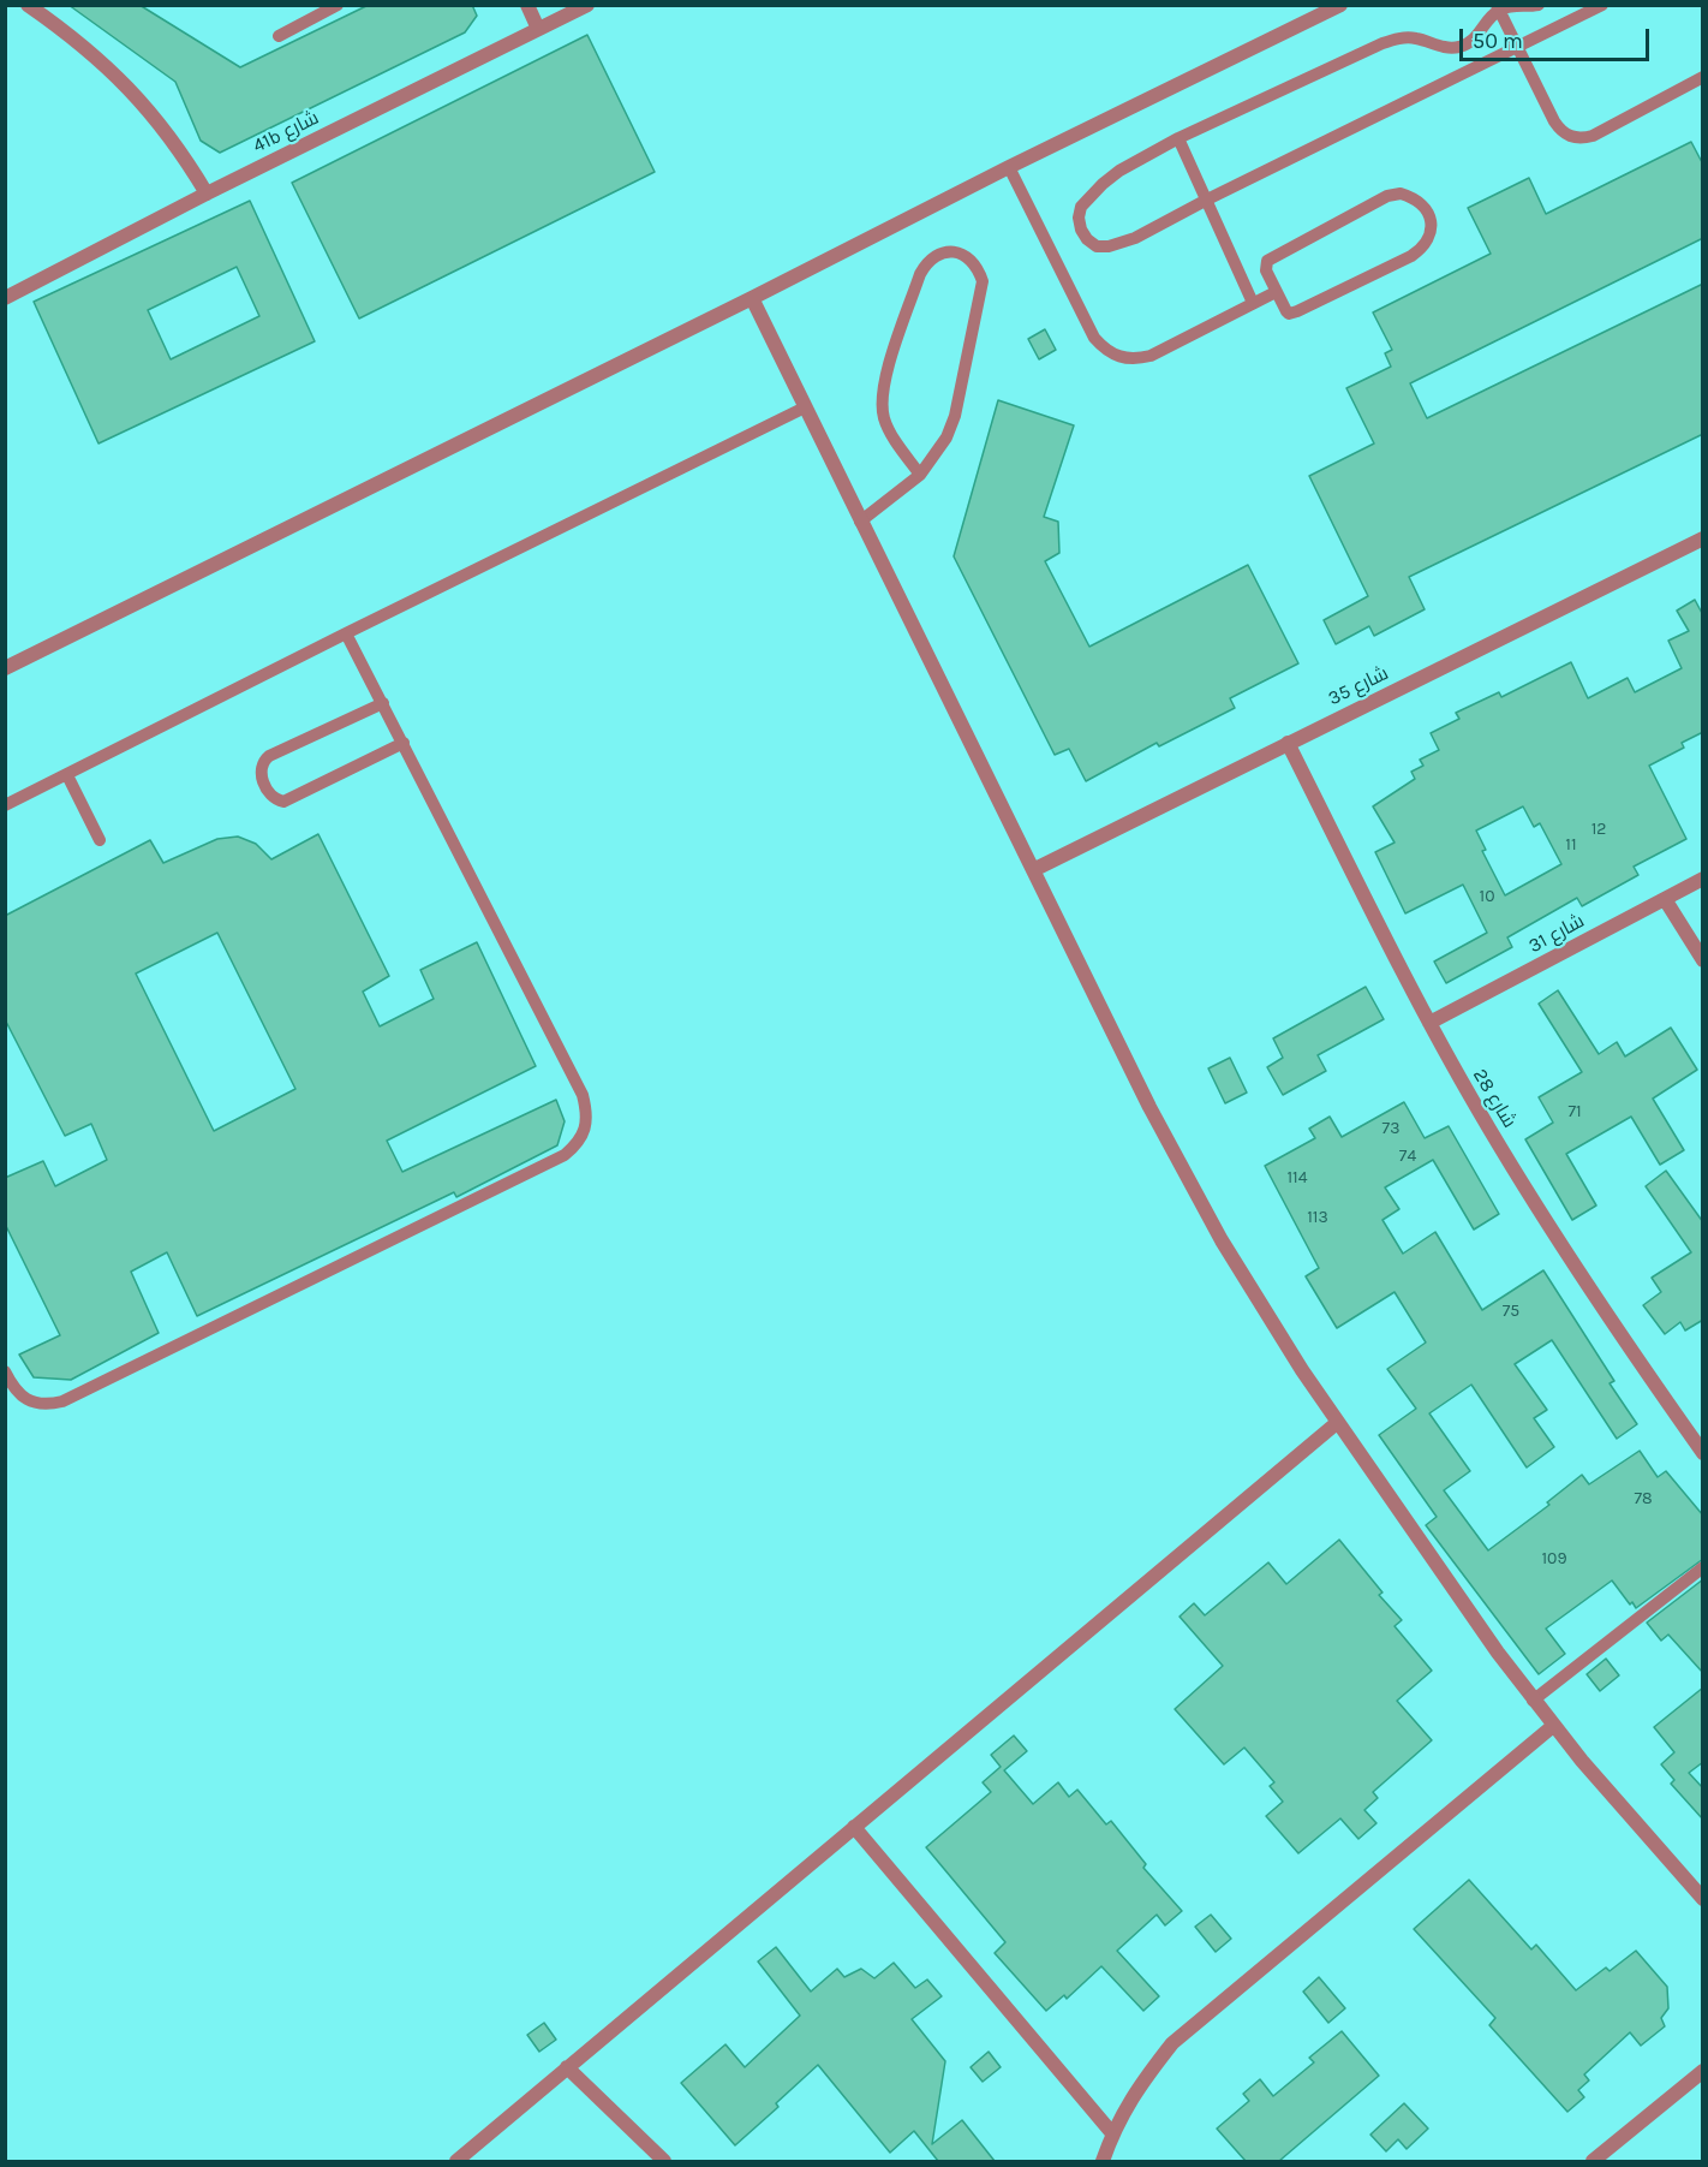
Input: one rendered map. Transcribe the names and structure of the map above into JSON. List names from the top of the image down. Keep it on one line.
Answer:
{"streets":{"street":["41b شارع","شارع 35","شارع 31","شارع 28"]},"crossings":[["شارع 35","شارع 28"],["شارع 31","شارع 28"]],"house_numbers":["12","11","10","71","73","74","114","113","75","78","109"],"scale_bar":"50 m"}
